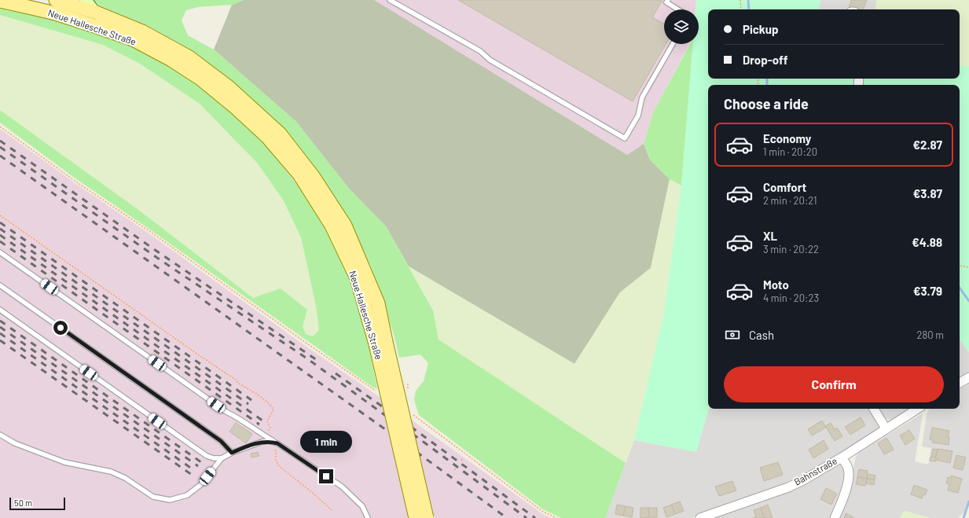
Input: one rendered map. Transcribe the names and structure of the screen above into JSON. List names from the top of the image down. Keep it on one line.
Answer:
{"streets":{"main road":["Neue Hallesche Straße"],"street":["Bahnstraße"]},"scale_bar":"50 m","page":{"banner":["Pickup","Drop-off"],"heading":"Choose a ride","list":[{"name":"Economy","note":"1 min · 20:20","value":"€2.87"},{"name":"Comfort","note":"2 min · 20:21","value":"€3.87"},{"name":"XL","note":"3 min · 20:22","value":"€4.88"},{"name":"Moto","note":"4 min · 20:23","value":"€3.79"}],"pay":["Cash","280 m"],"buttons":"Confirm","bubble":"1 min","scale":"50 m"}}
